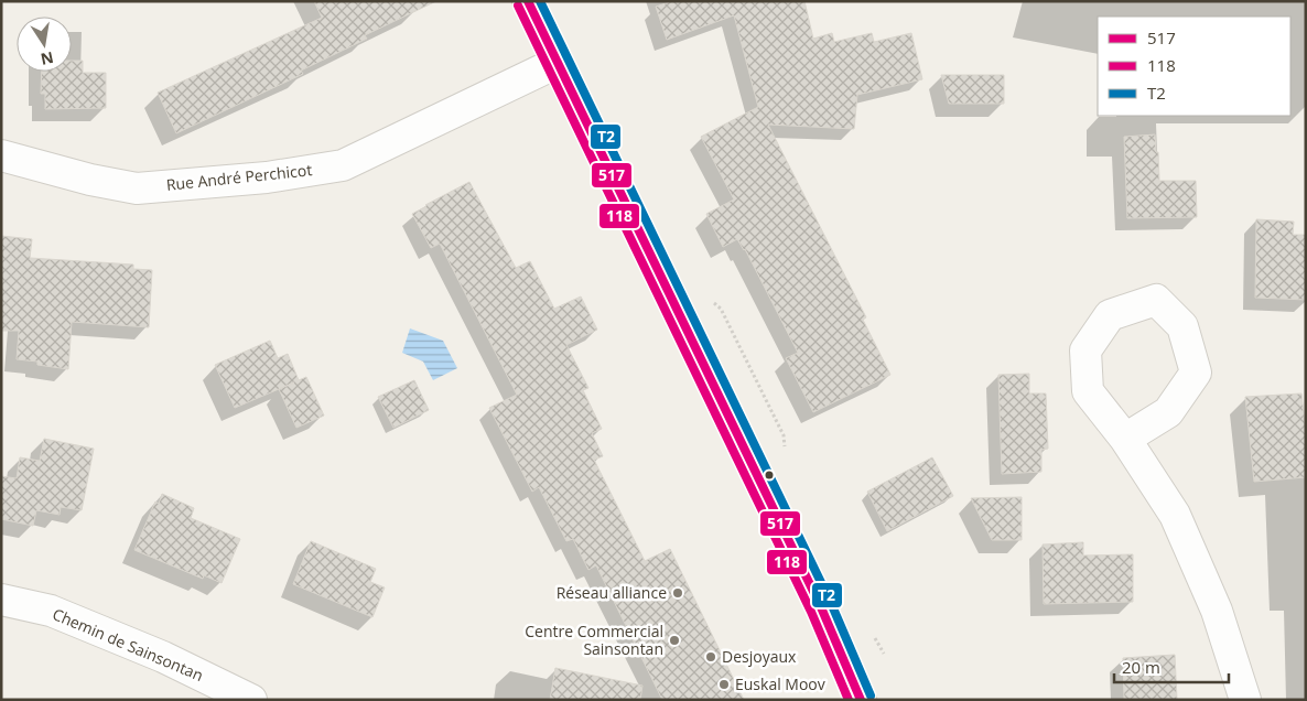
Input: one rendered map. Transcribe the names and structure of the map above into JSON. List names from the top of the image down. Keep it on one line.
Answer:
{"streets":{"street":["Rue André Perchicot","Chemin de Sainsontan"]},"places":["Réseau alliance","Centre Commercial Sainsontan","Desjoyaux","Euskal Moov"],"lines":["transit line 517","transit line T2","transit line 118"],"legend":["517","118","T2"],"scale_bar":"20 m","north":"bottom"}
